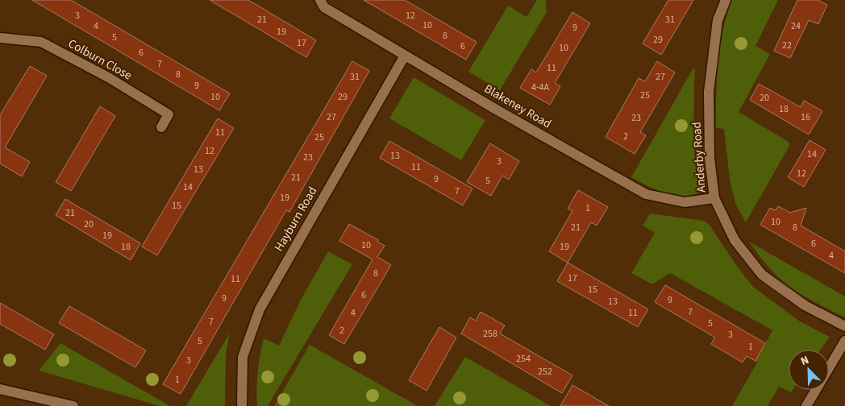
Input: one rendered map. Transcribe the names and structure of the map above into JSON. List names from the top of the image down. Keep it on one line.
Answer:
{"streets":{"street":["Colburn Close","Blakeney Road","Anderby Road","Hayburn Road"]},"crossings":[["Blakeney Road","Anderby Road"],["Blakeney Road","Hayburn Road"]],"house_numbers":["3","12","21","31","10","4","24","9","19","8","5","29","17","22","6","10","6","7","11","8","31","27","9","4-4A","25","10","29","20","18","27","16","23","11","2","25","12","14","13","23","3","11","13","12","21","9","5","14","7","19","15","1","21","10","20","21","8","19","6","10","18","19","4","8","17","11","15","6","9","9","13","7","4","11","7","5","2","258","3","5","1","254","3","252","1"],"north":"top left"}
